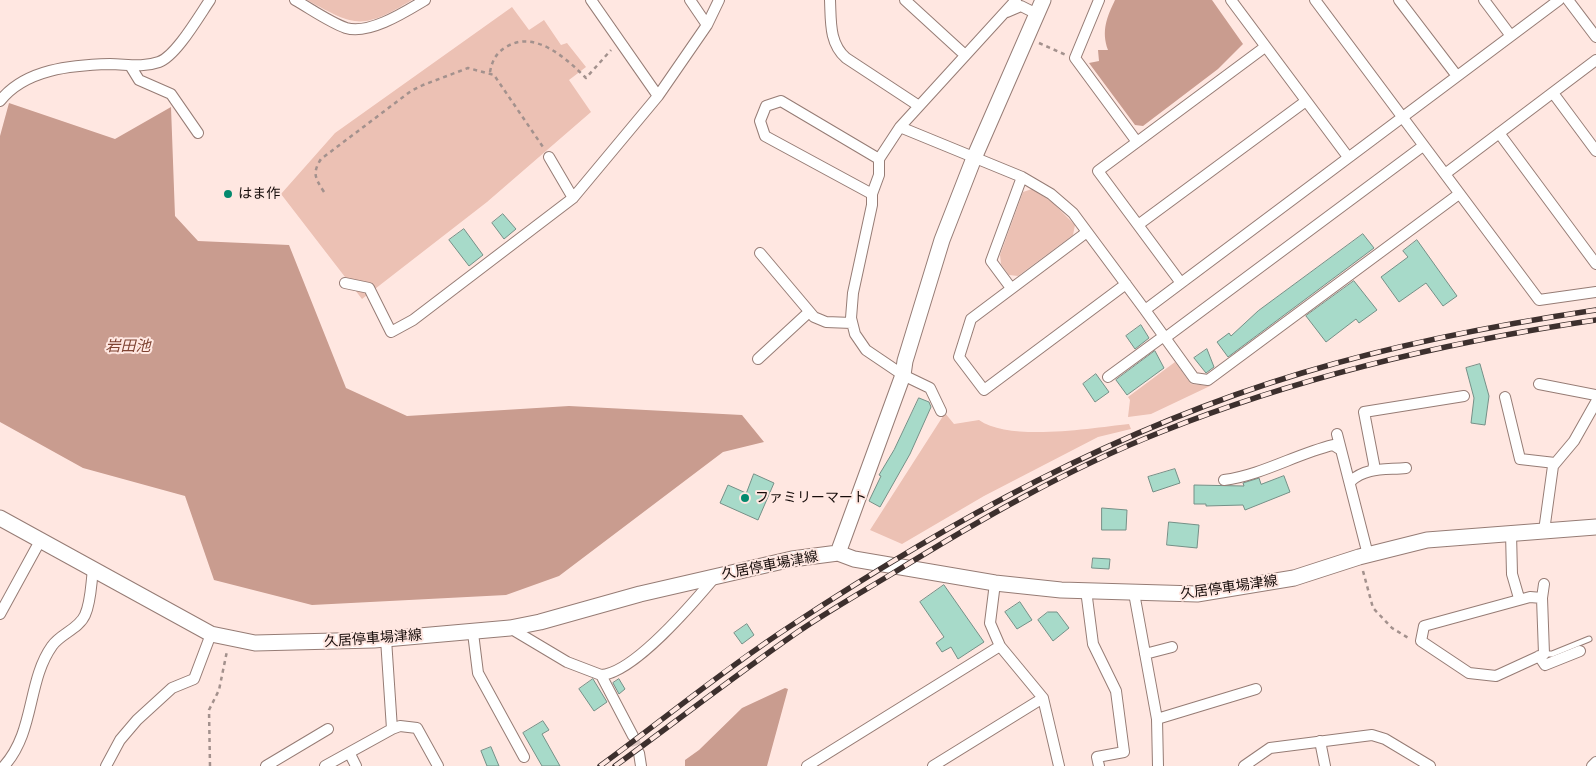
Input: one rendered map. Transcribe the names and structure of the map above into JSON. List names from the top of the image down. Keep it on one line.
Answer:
{"streets":{"main road":["久居停車場津線"]},"water":["岩田池"],"places":["はま作","ファミリーマート"]}
